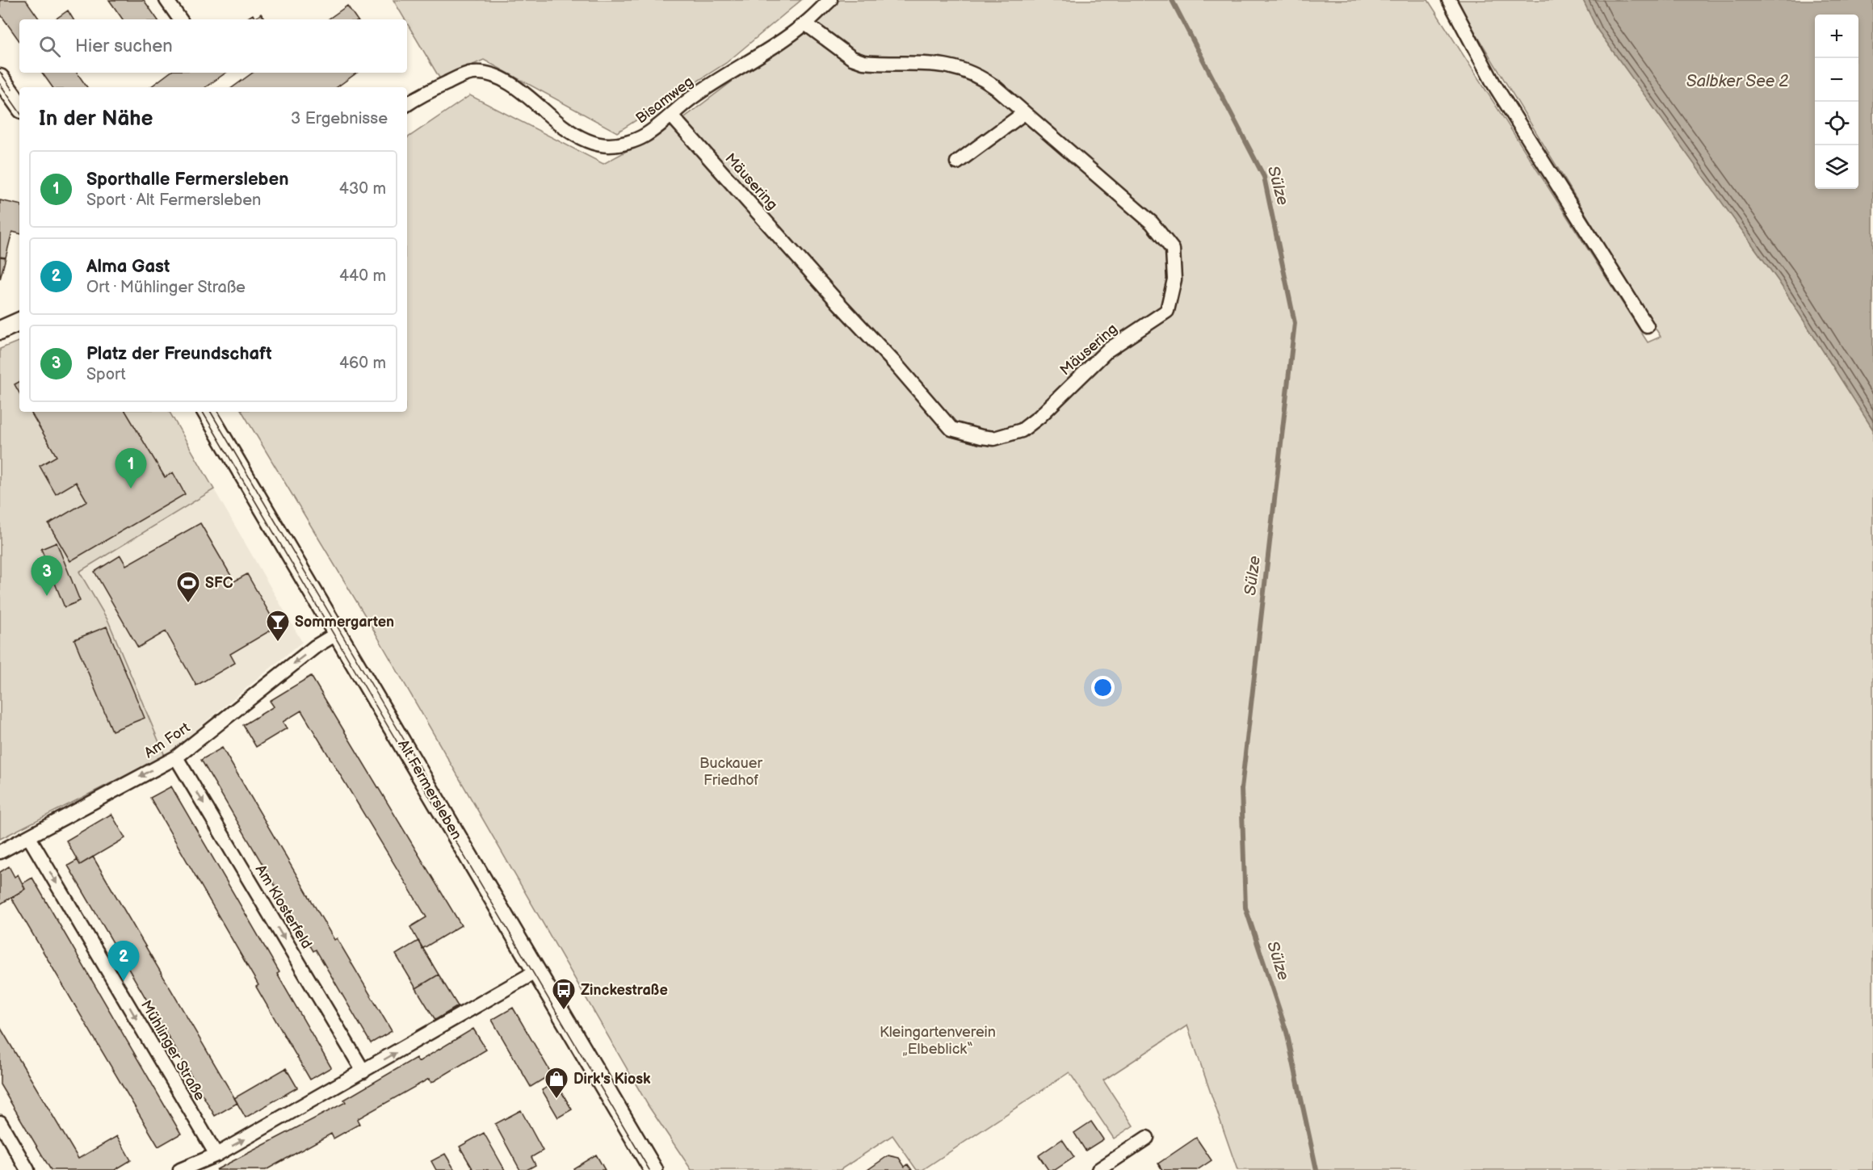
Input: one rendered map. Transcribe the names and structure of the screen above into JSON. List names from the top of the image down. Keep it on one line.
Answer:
{"streets":{"main road":["Alt Fermersleben"],"street":["Bisamweg","Mäusering","Am Fort","Am Klosterfeld","Mühlinger Straße"]},"crossings":[["Bisamweg","Mäusering"],["Am Fort","Alt Fermersleben"],["Am Fort","Am Klosterfeld"],["Am Fort","Mühlinger Straße"]],"one_way":["Am Fort","Am Klosterfeld","Mühlinger Straße"],"water":["Salbker See 2","Sülze"],"parks":["Buckauer Friedhof","Kleingartenverein „Elbeblick“"],"places":{"sports":["SFC"],"bar":["Sommergarten"],"bus stop":["Zinckestraße"],"shop":["Dirk's Kiosk"]},"page":{"map_buttons":["+","−"],"search":"Hier suchen","heading":["In der Nähe","3 Ergebnisse"],"list":[{"mark":"1","name":"Sporthalle Fermersleben","note":"Sport · Alt Fermersleben","value":"430 m"},{"mark":"2","name":"Alma Gast","note":"Ort · Mühlinger Straße","value":"440 m"},{"mark":"3","name":"Platz der Freundschaft","note":"Sport","value":"460 m"}],"pins":["1","3","2"]}}
